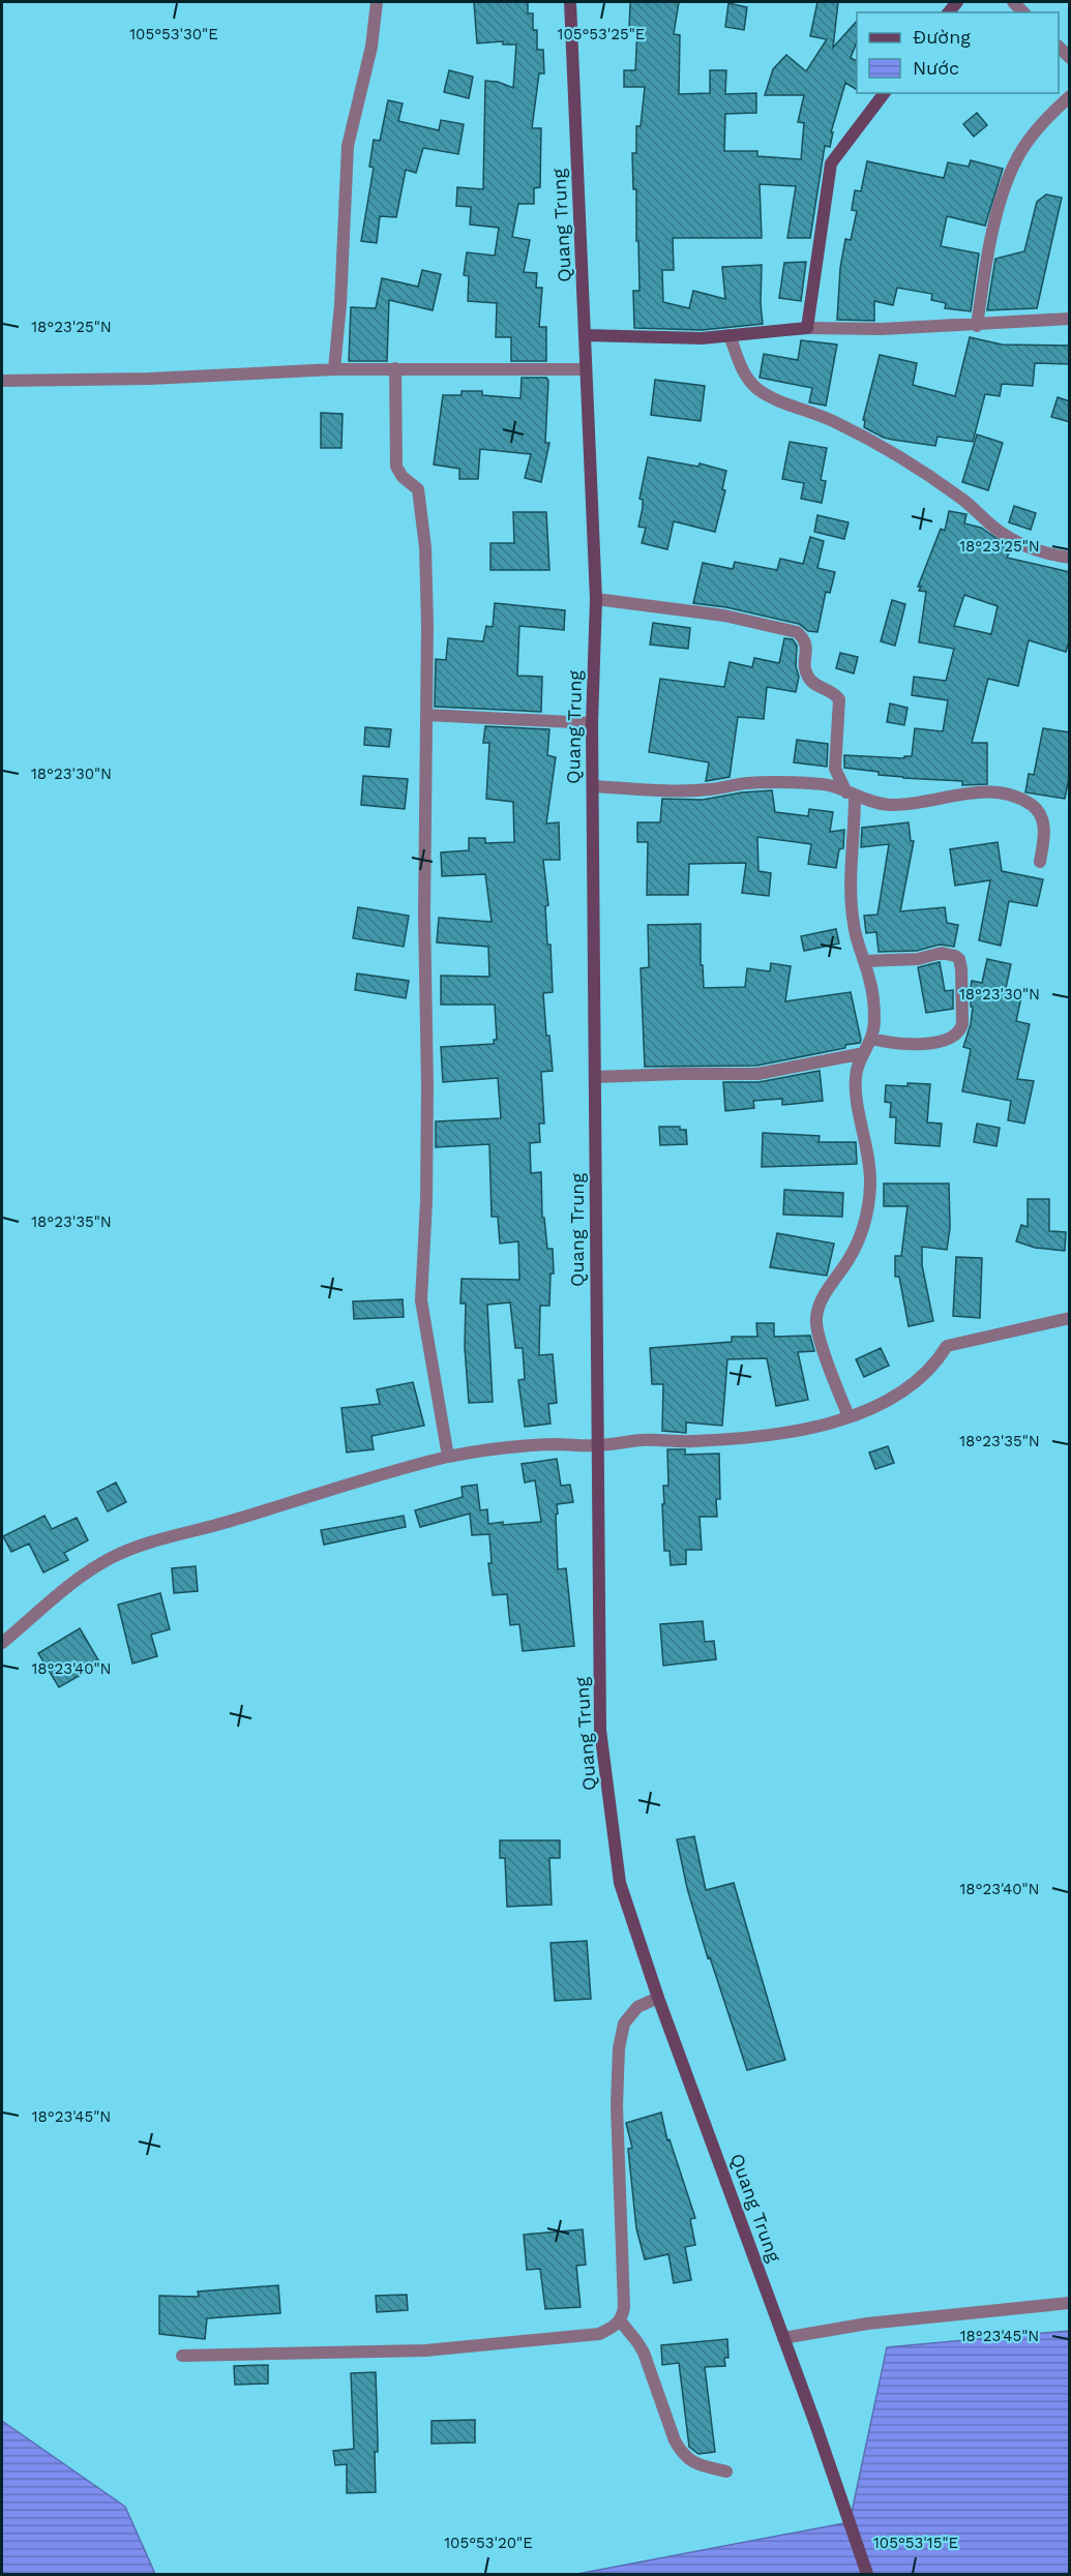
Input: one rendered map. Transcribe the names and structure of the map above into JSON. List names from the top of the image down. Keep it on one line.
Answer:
{"streets":{"main road":["Quang Trung"]},"legend":["Đường","Nước"],"coordinates":["105°53'30\"E","105°53'25\"E","18°23'25\"N","18°23'30\"N","18°23'35\"N","18°23'40\"N","18°23'45\"N","105°53'20\"E","105°53'15\"E"]}
